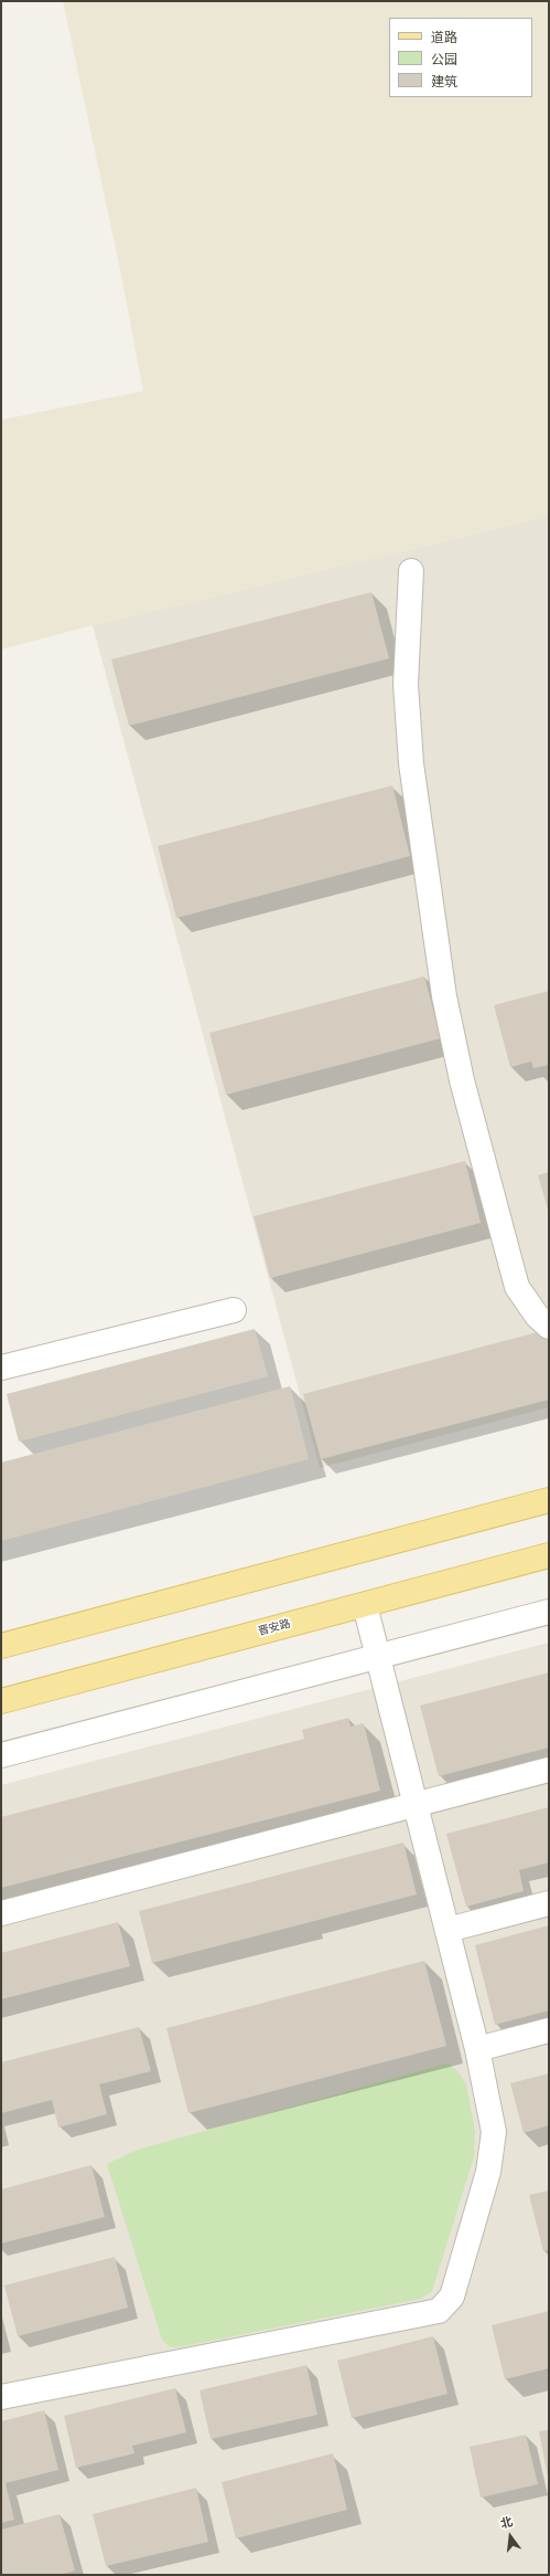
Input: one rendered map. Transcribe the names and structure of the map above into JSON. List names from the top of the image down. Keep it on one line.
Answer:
{"streets":{"main road":["晋安路"]},"legend":["道路","公园","建筑"],"north":"top"}
